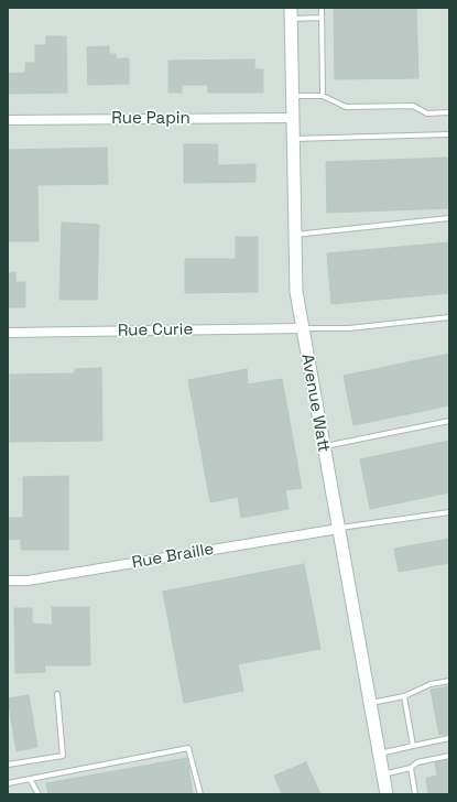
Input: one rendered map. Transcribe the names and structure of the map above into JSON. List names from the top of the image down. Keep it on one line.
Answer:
{"streets":{"street":["Rue Papin","Rue Curie","Avenue Watt","Rue Braille"]},"crossings":[["Rue Papin","Avenue Watt"],["Rue Curie","Avenue Watt"],["Avenue Watt","Rue Braille"]]}
